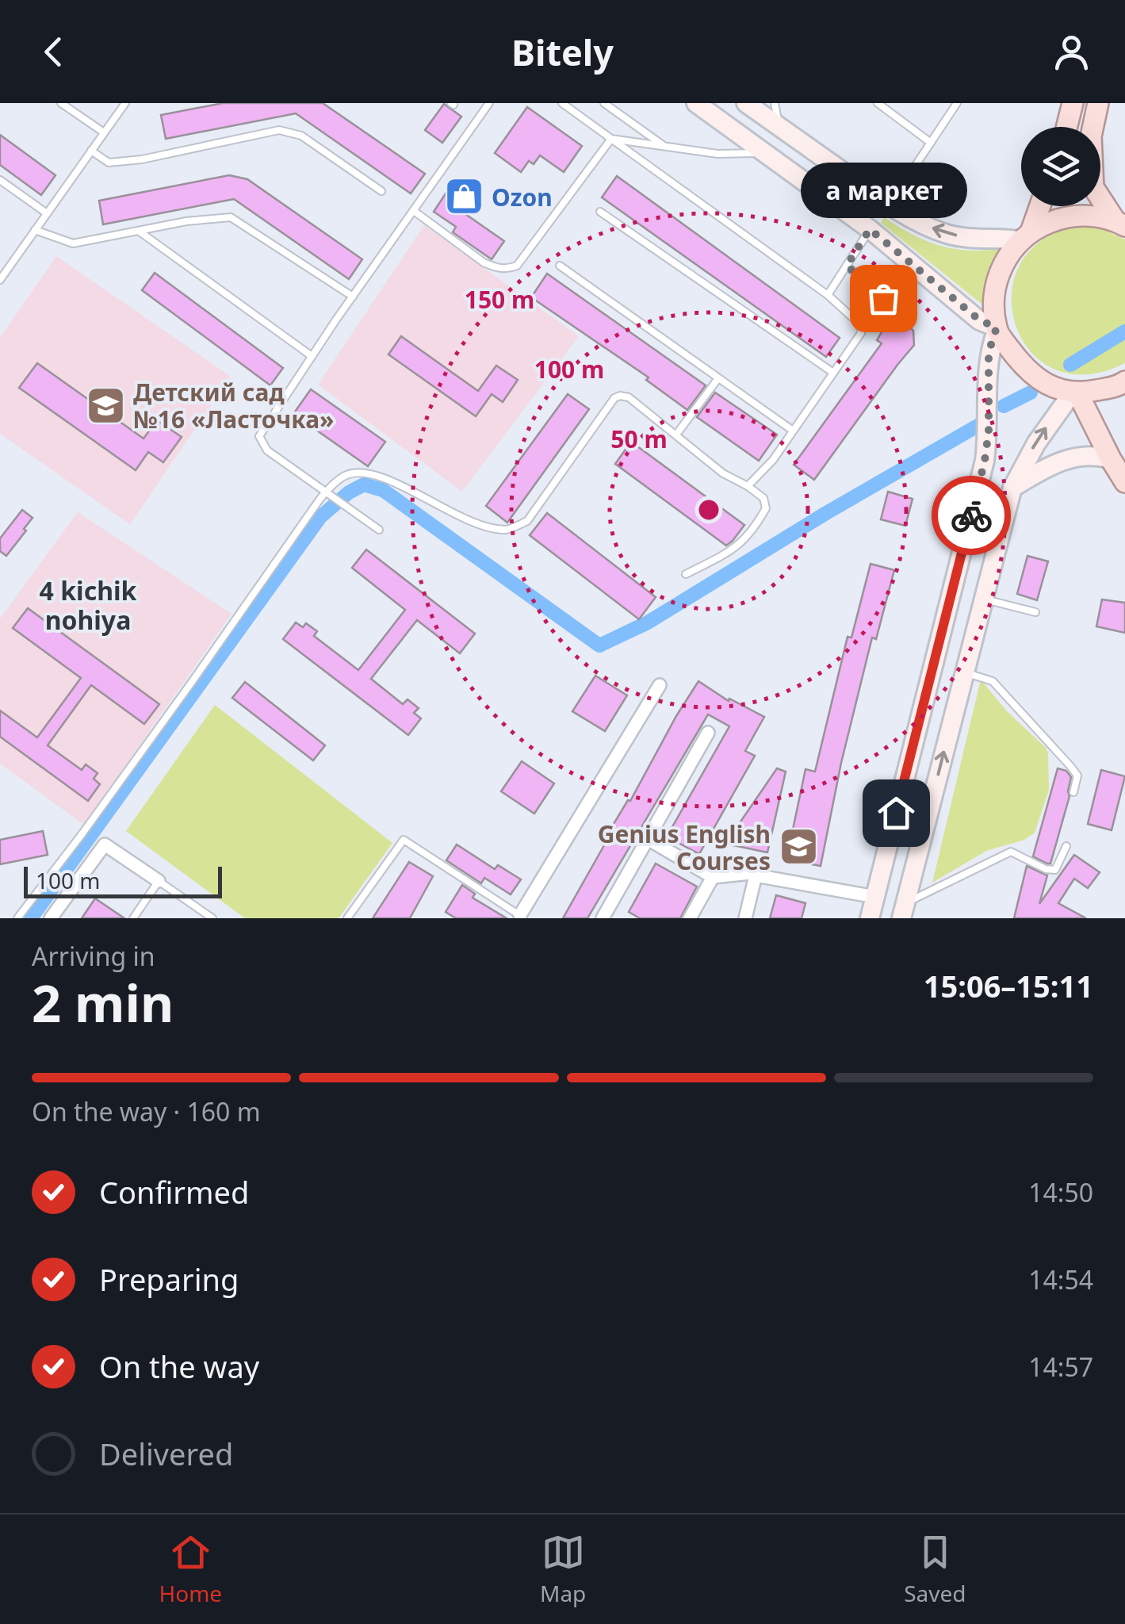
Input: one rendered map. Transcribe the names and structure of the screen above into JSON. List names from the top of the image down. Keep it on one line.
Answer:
{"districts":["4 kichik nohiya"],"places":{"shop":["Ozon"],"other":["а маркет"],"school or university":["Детский сад №16 «Ласточка»","Genius English Courses"]},"scale_bar":"100 m","page":{"header":"Bitely","bubble":"а маркет","scale":"100 m","heading":["2 min","Arriving in","15:06–15:11"],"bar":"On the way · 160 m","list":[["Confirmed","14:50"],["Preparing","14:54"],["On the way","14:57"],"Delivered"],"tabs":["Home","Map","Saved"]},"rings":["150 m","100 m","50 m"]}
